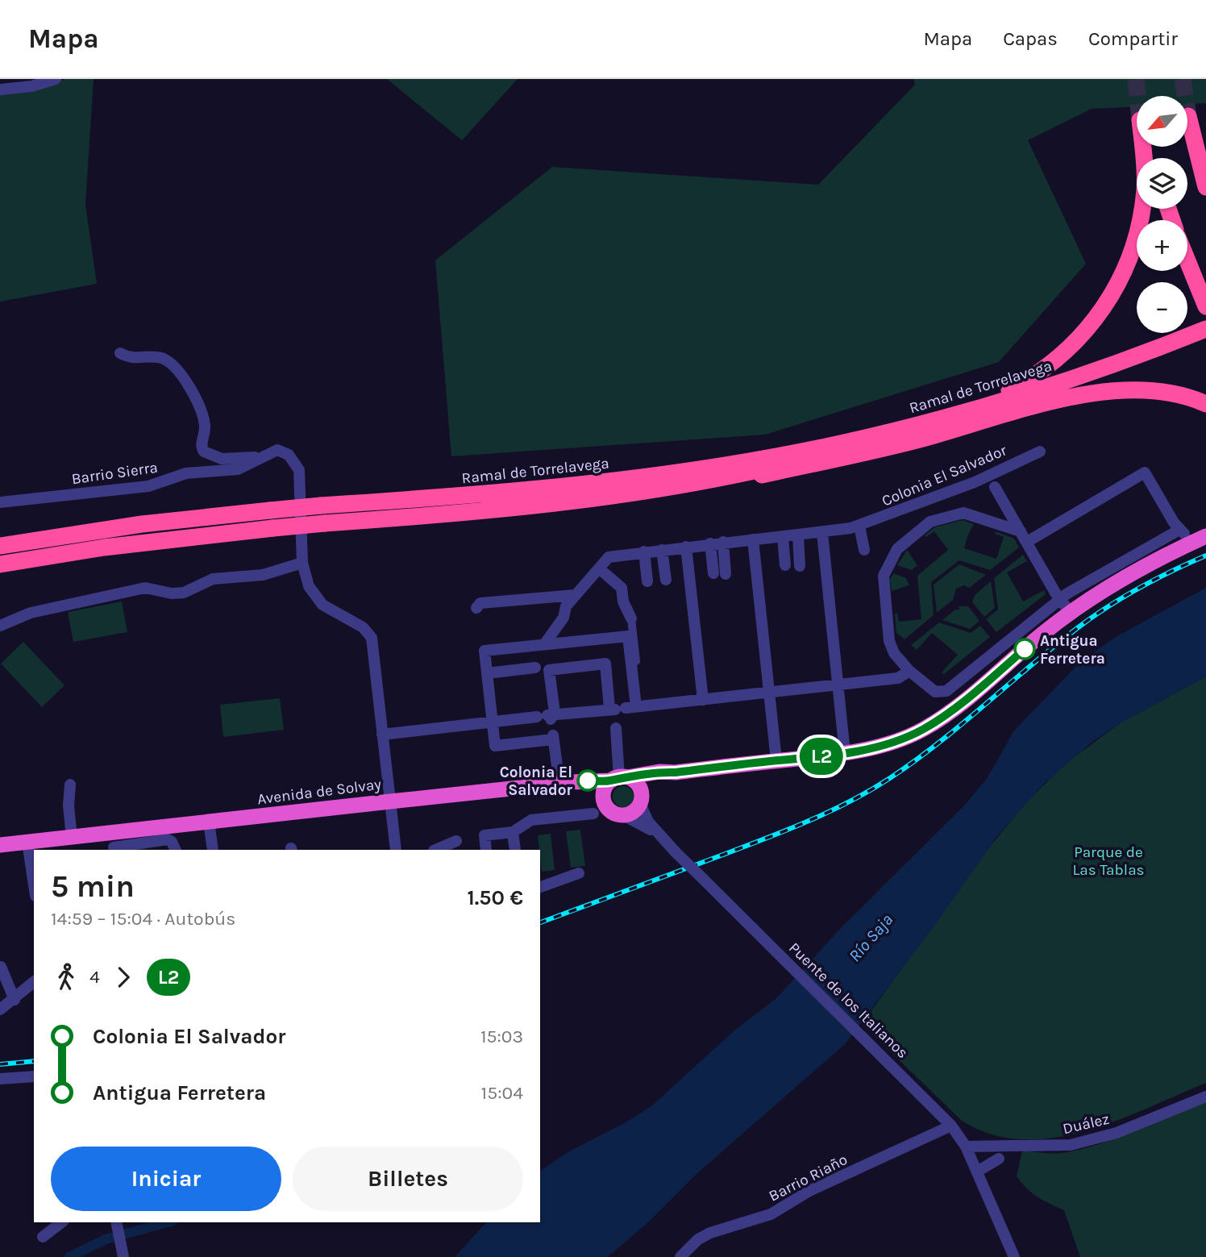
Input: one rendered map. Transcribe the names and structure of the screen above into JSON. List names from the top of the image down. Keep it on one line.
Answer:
{"streets":{"highway":["Ramal de Torrelavega","Avenida de Solvay"],"street":["Barrio Sierra","Colonia El Salvador","Puente de los Italianos","Duález","Barrio Riaño"]},"crossings":[["Puente de los Italianos","Duález"],["Puente de los Italianos","Barrio Riaño"]],"water":["Río Saja"],"parks":["Parque de Las Tablas"],"places":["Antigua Ferretera","Colonia El Salvador"],"lines":["bus line L2"],"north":"bottom left","page":{"header":"Mapa","nav":["Mapa","Capas","Compartir"],"on_map":"L2","map_buttons":["+","−"],"heading":["5 min","14:59 – 15:04 · Autobús","1.50 €"],"legs":["4","L2"],"list":[{"name":"Colonia El Salvador","value":"15:03"},{"name":"Antigua Ferretera","value":"15:04"}],"buttons":["Iniciar","Billetes"]}}
